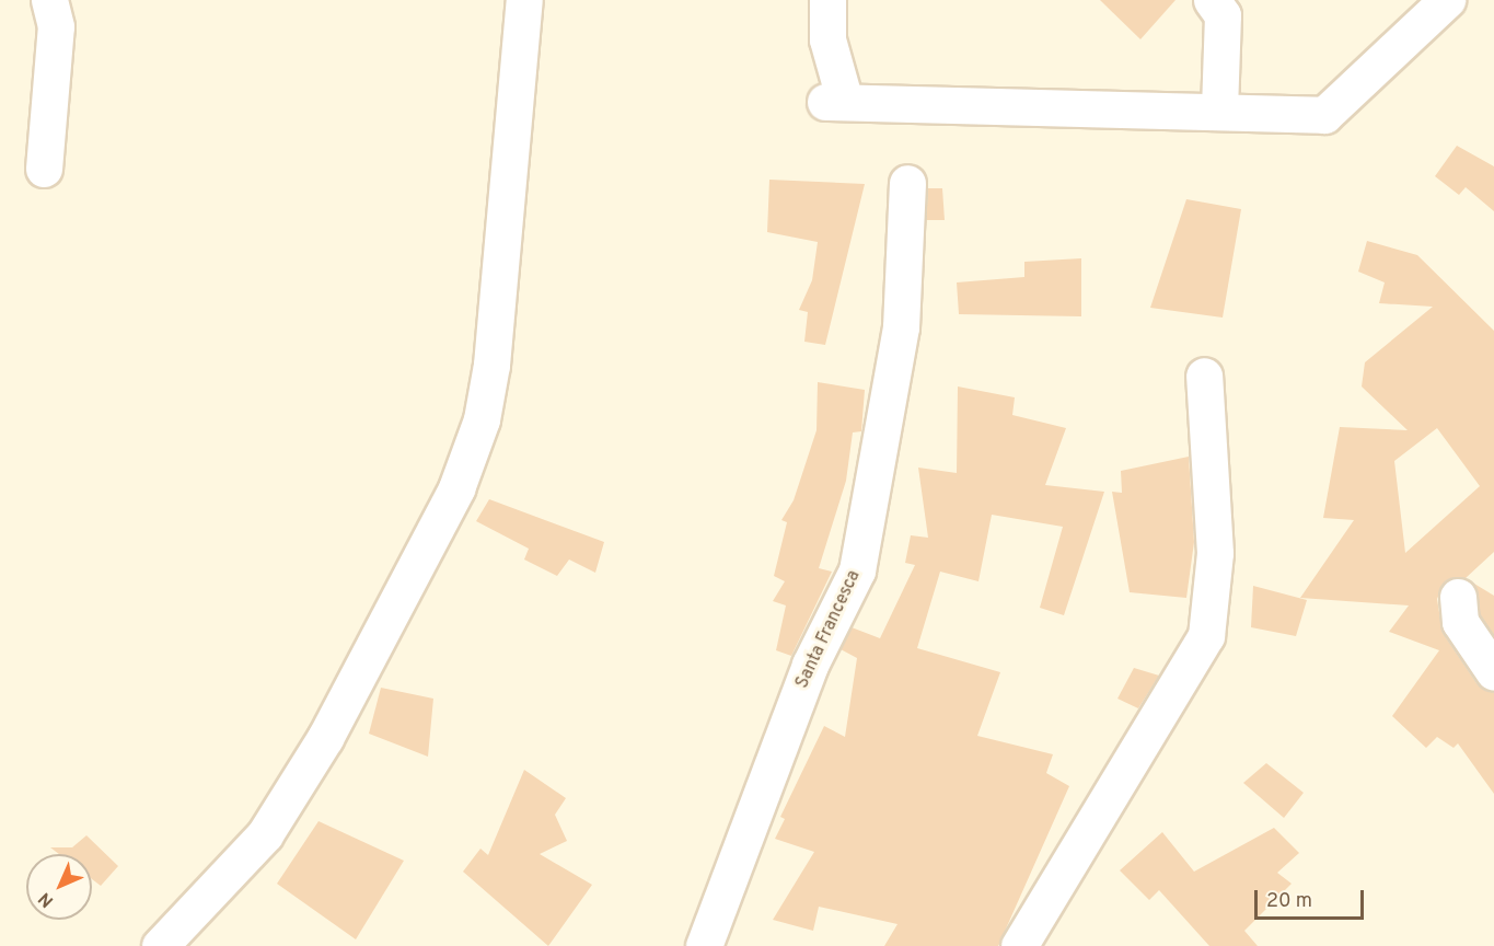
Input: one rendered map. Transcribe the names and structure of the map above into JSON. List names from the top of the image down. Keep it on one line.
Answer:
{"streets":{"street":["Santa Francesca"]},"scale_bar":"20 m","north":"bottom left"}
